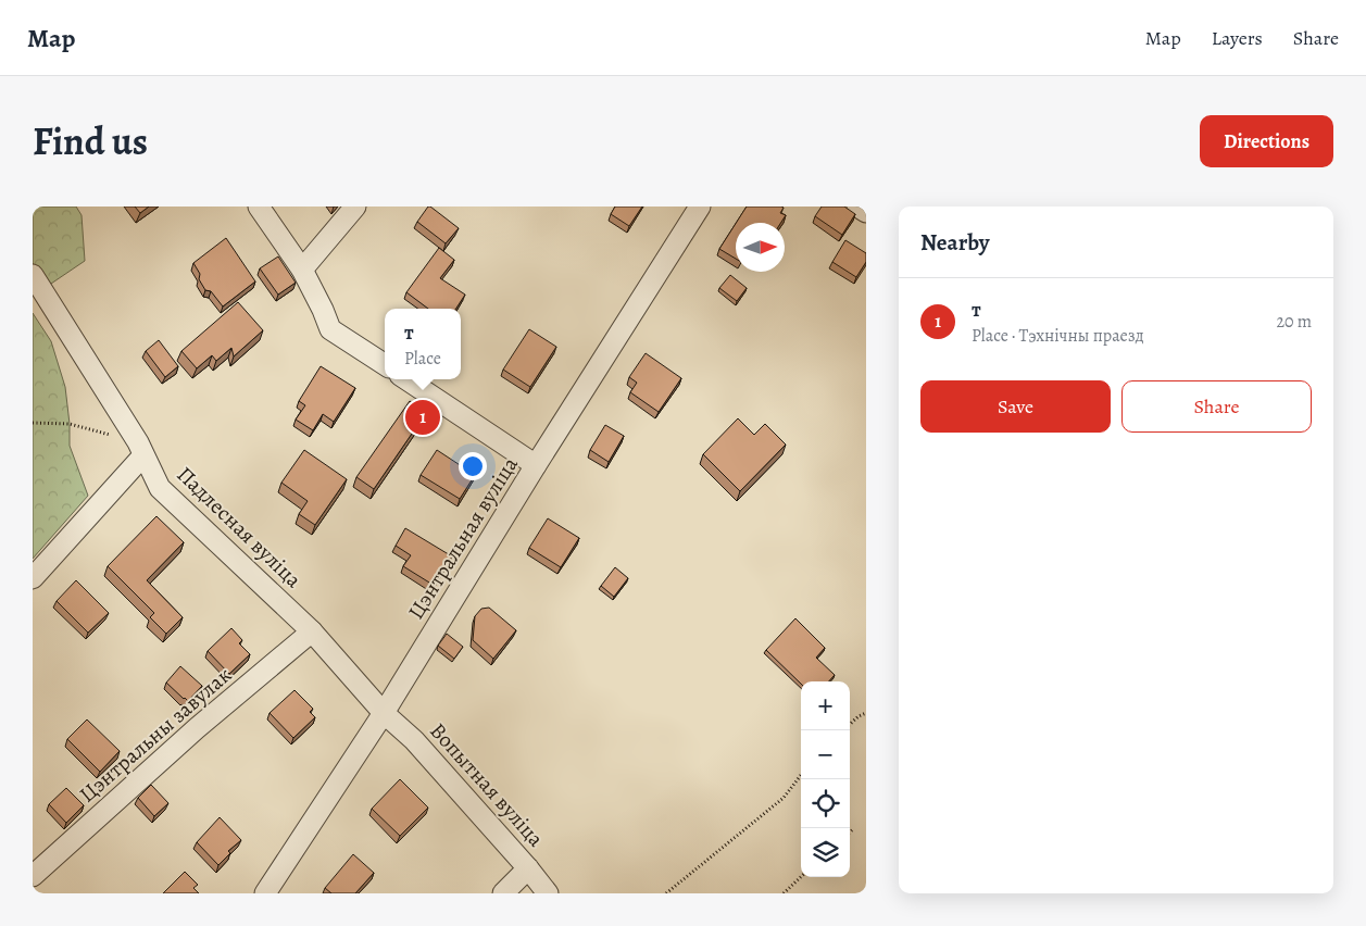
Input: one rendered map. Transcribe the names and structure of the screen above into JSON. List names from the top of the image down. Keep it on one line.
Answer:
{"streets":{"street":["Падлесная вуліца","Цэнтральная вуліца","Цэнтральны завулак","Вопытная вуліца"]},"crossings":[["Падлесная вуліца","Цэнтральная вуліца"],["Падлесная вуліца","Цэнтральны завулак"],["Падлесная вуліца","Вопытная вуліца"],["Цэнтральная вуліца","Вопытная вуліца"]],"north":"right","page":{"header":"Map","nav":["Map","Layers","Share"],"title":"Find us","buttons":["Directions",["Save","Share"]],"heading":"Nearby","list":[{"mark":"1","name":"т","note":"Place · Тэхнічны праезд","value":"20 m"}],"popup":["т","Place"],"pins":"1","map_buttons":["+","−"]}}
